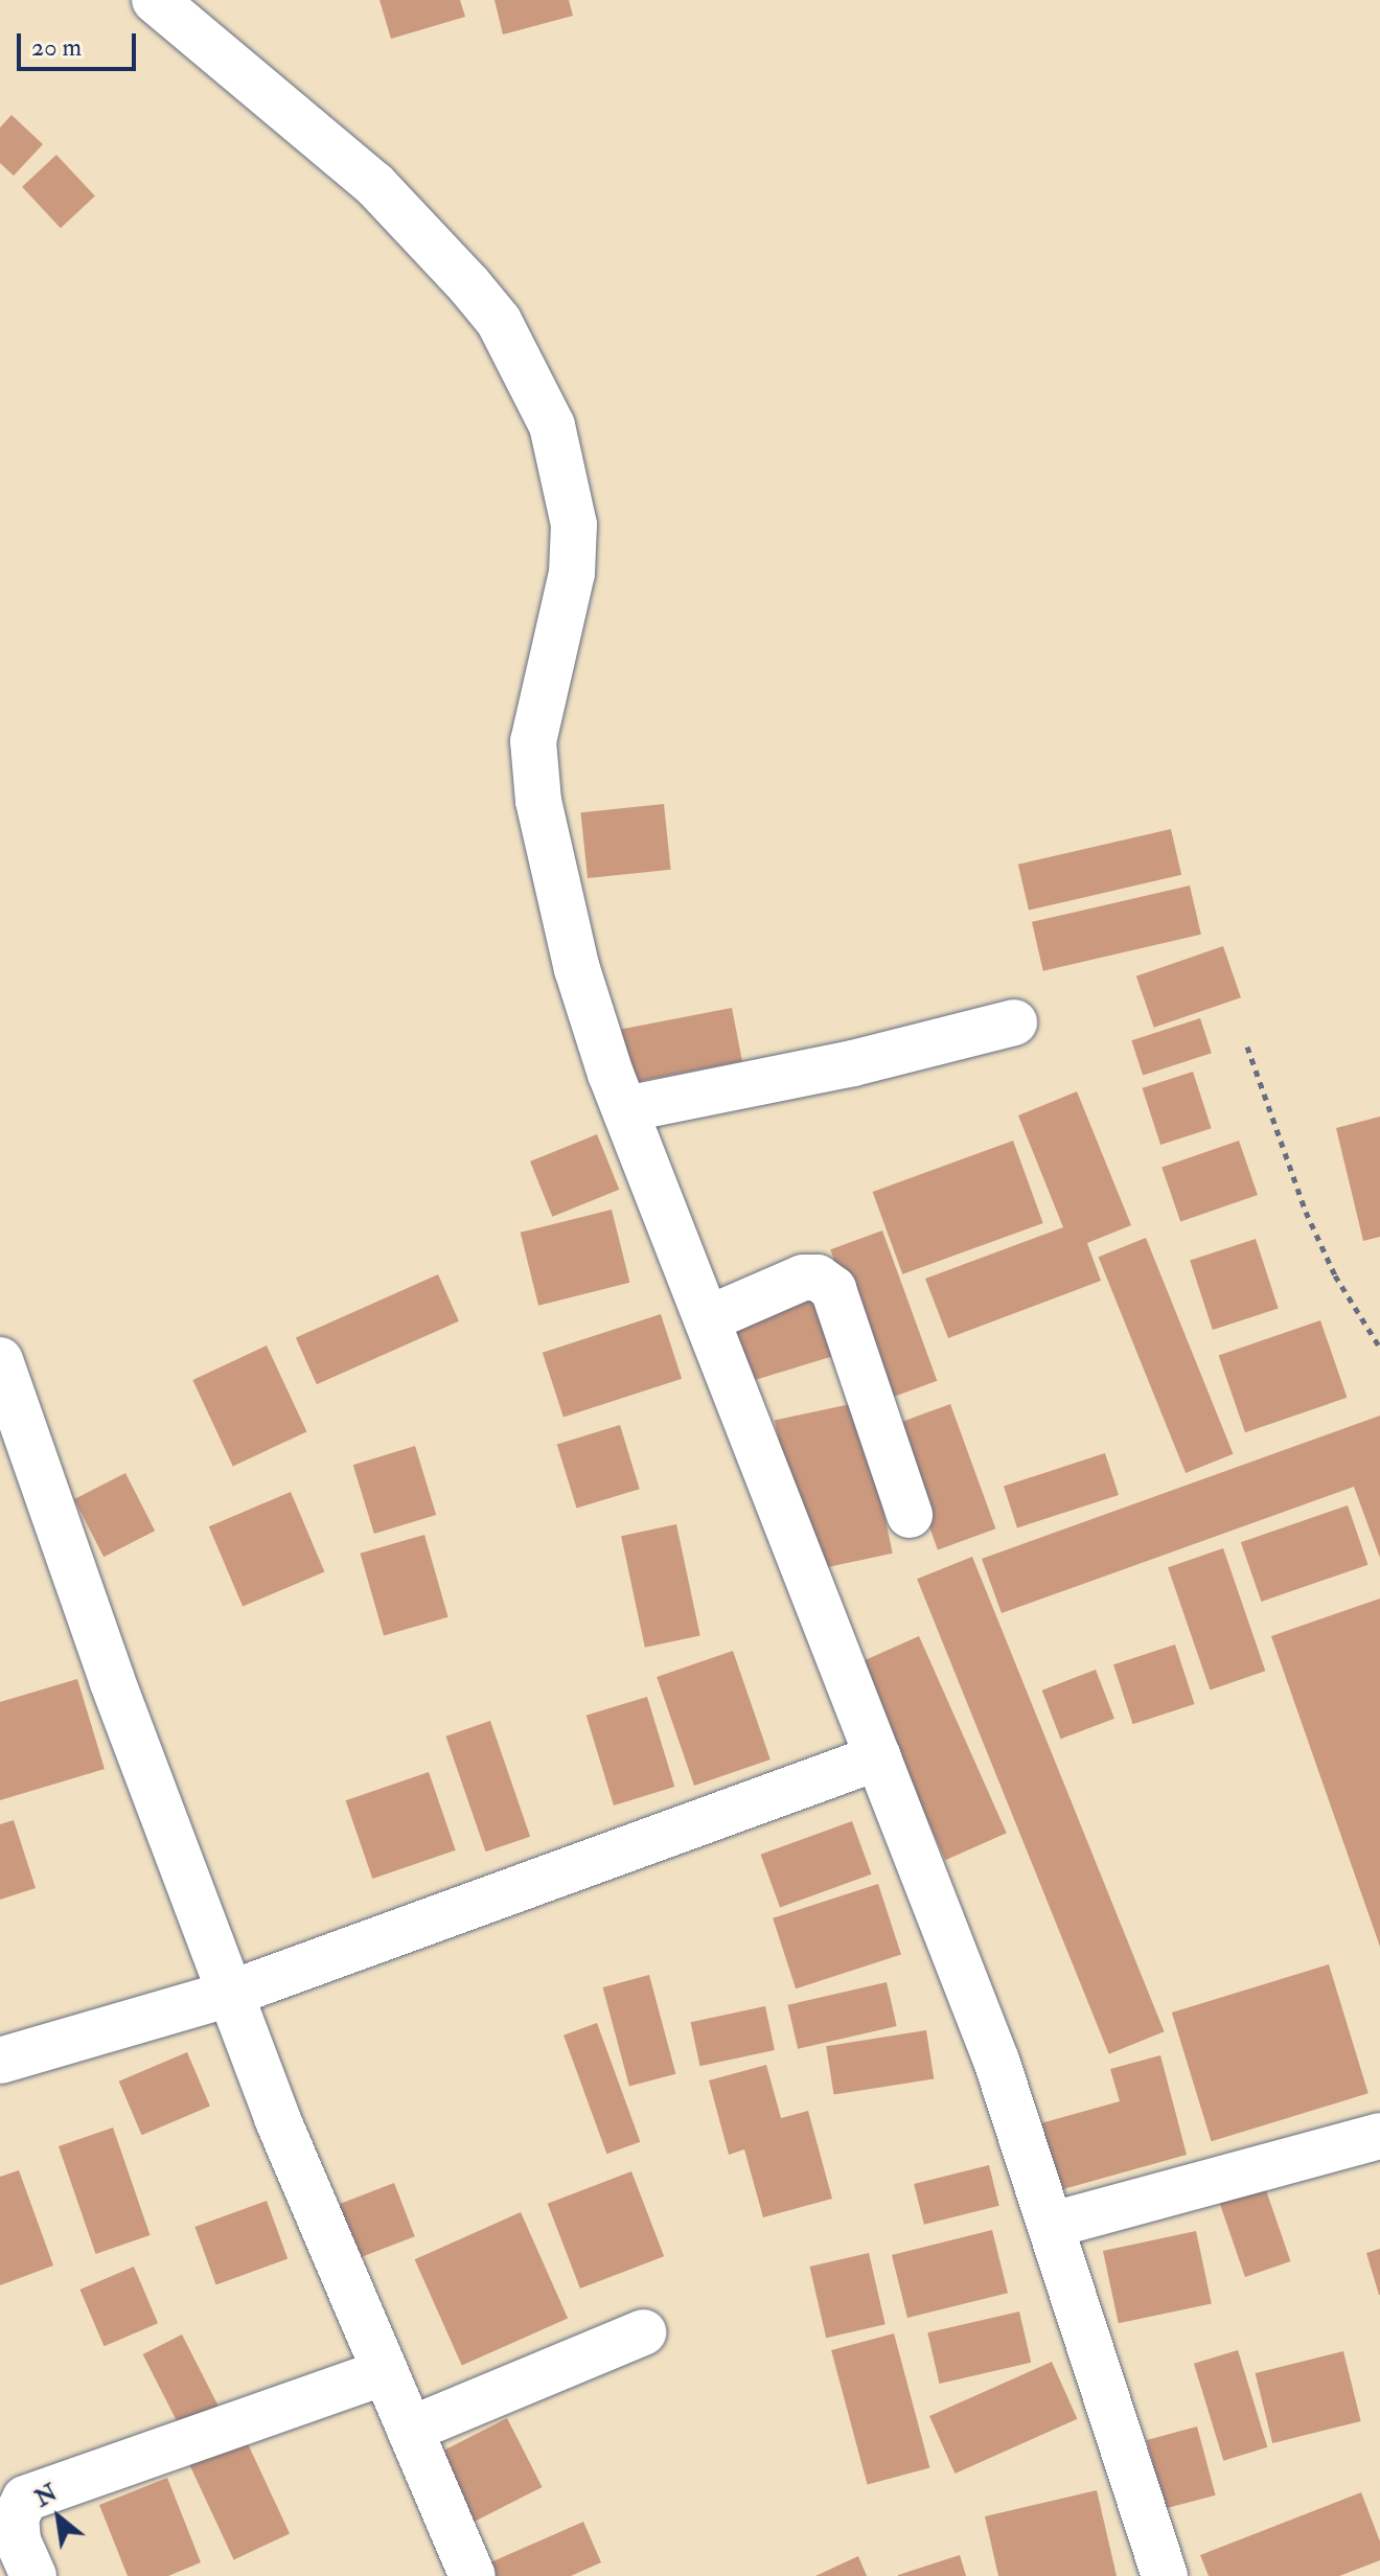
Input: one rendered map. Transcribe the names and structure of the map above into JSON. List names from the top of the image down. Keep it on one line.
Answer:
{"scale_bar":"20 m","north":"top left"}
